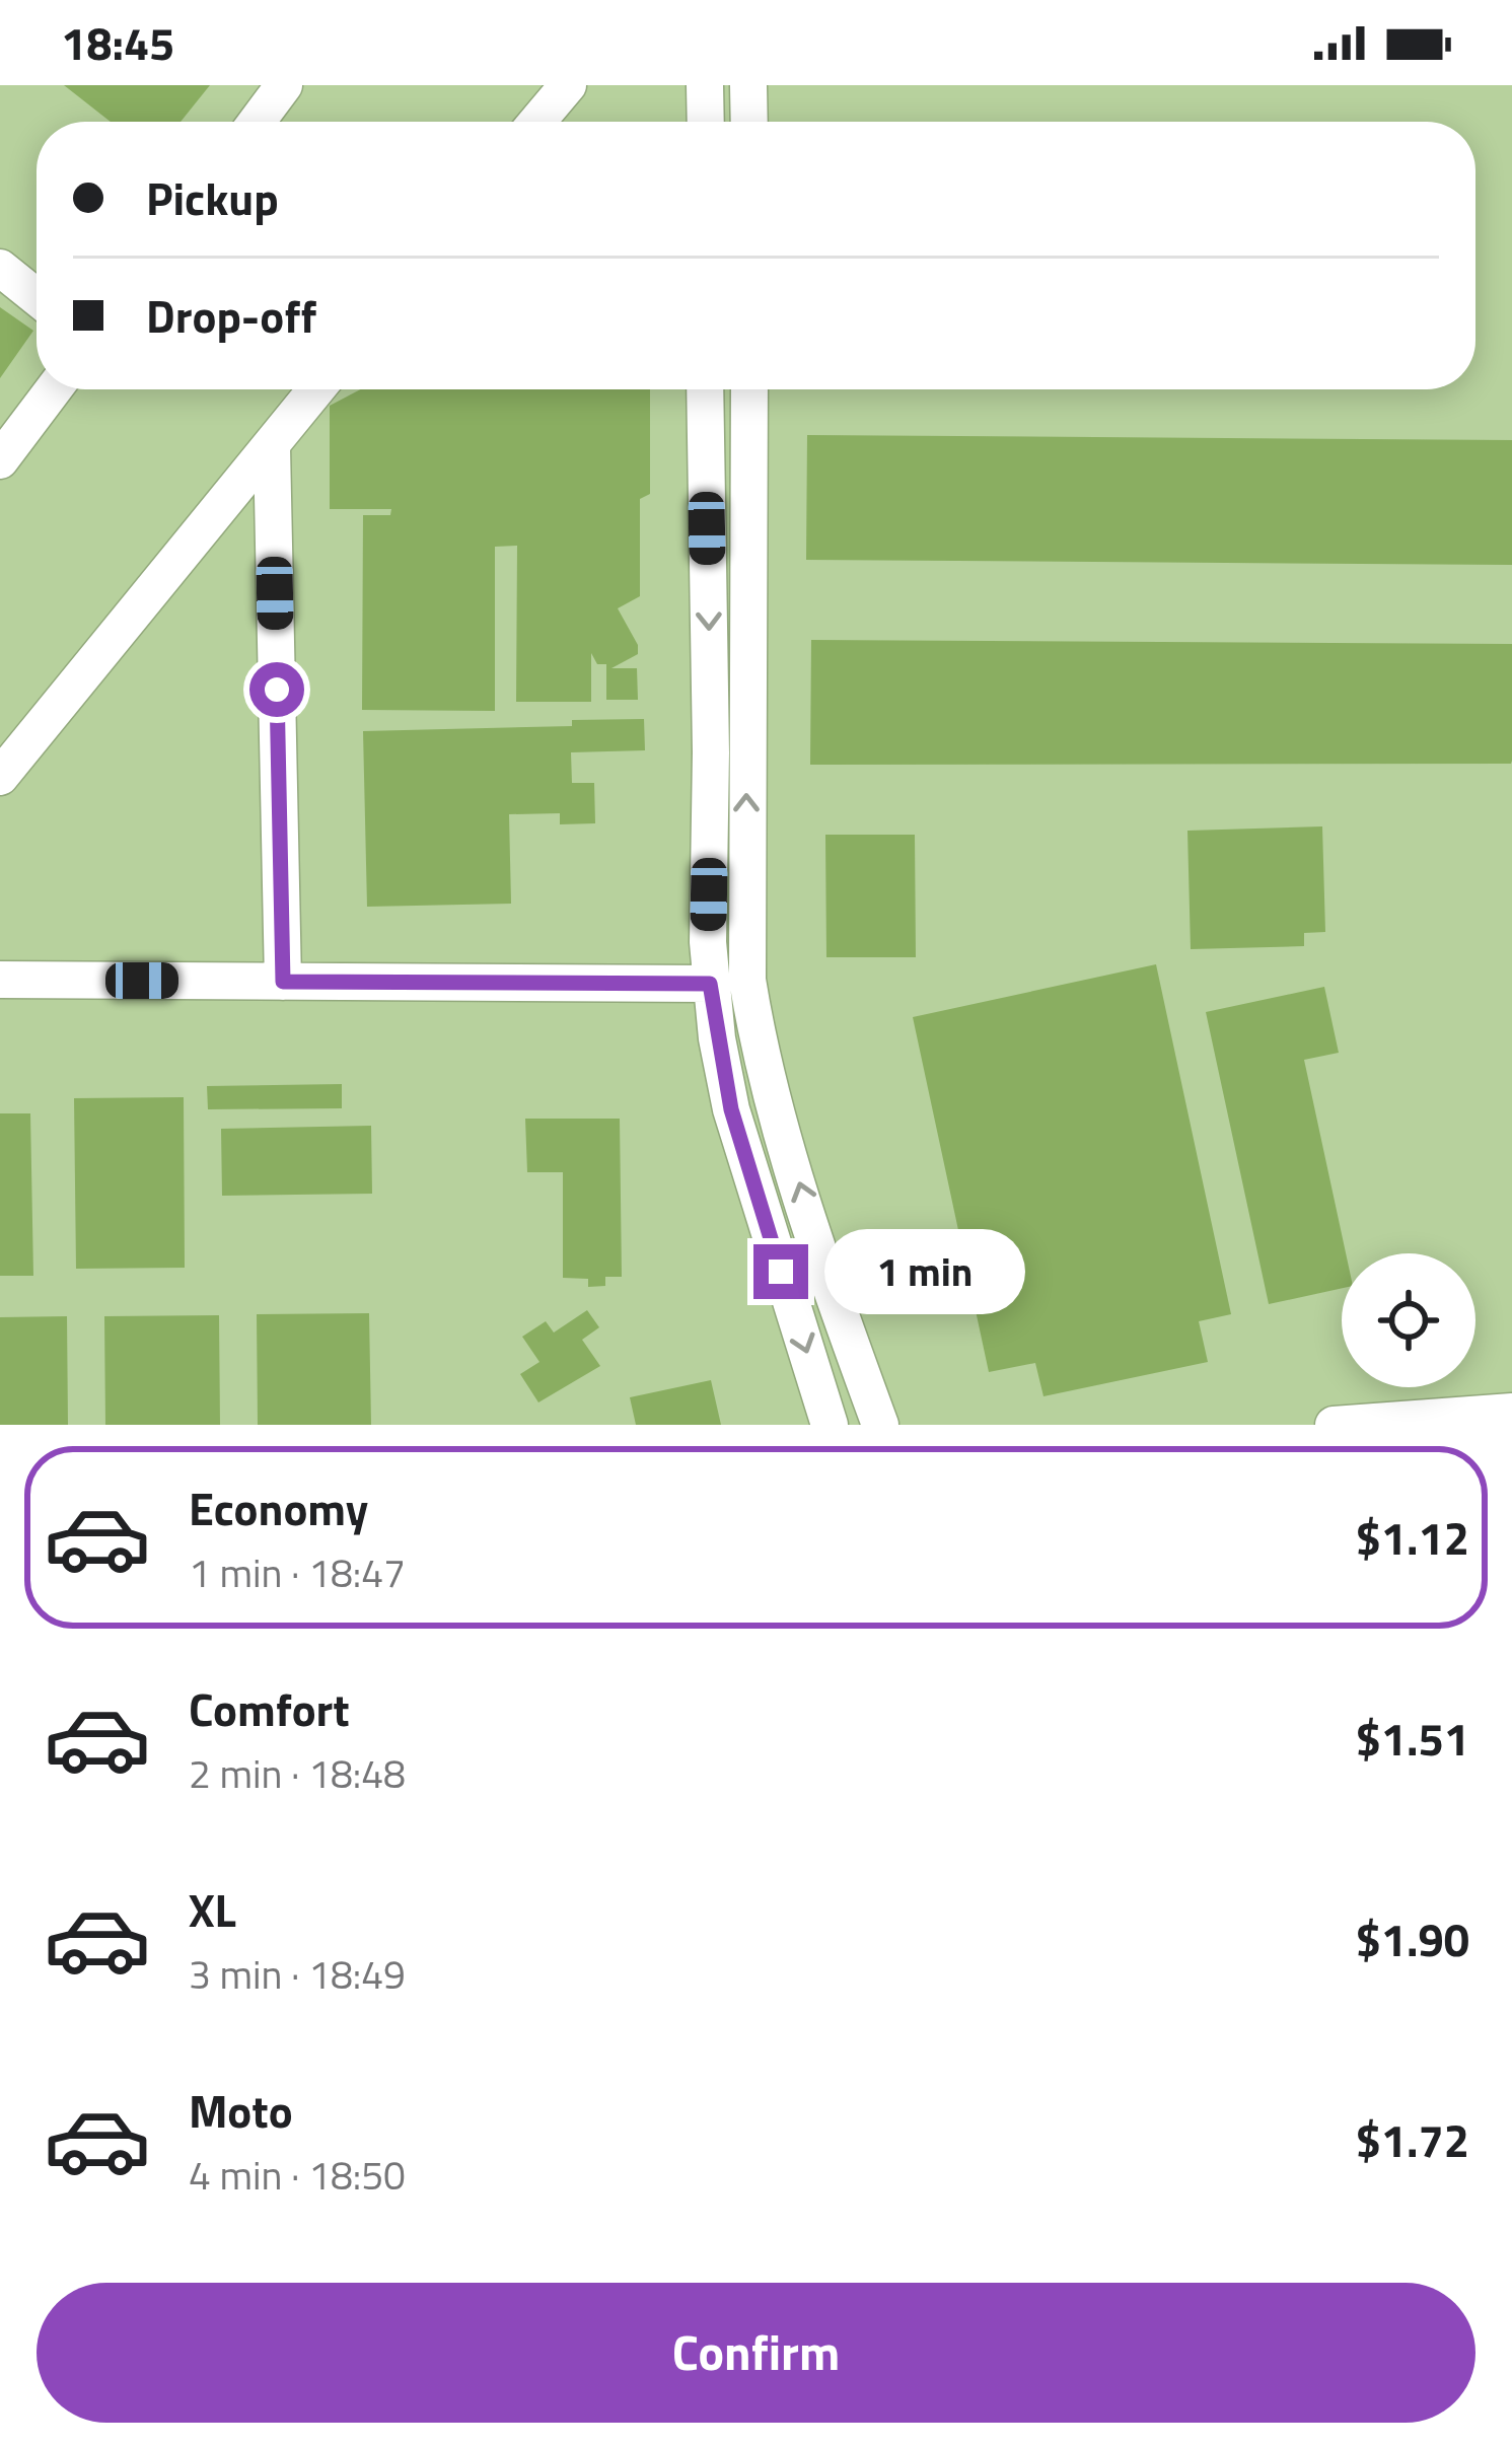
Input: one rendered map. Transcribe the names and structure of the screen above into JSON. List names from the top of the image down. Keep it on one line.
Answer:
{"page":{"status":"18:45","banner":["Pickup","Drop-off"],"bubble":"1 min","list":[{"name":"Economy","note":"1 min · 18:47","value":"$1.12"},{"name":"Comfort","note":"2 min · 18:48","value":"$1.51"},{"name":"XL","note":"3 min · 18:49","value":"$1.90"},{"name":"Moto","note":"4 min · 18:50","value":"$1.72"}],"buttons":"Confirm"}}
